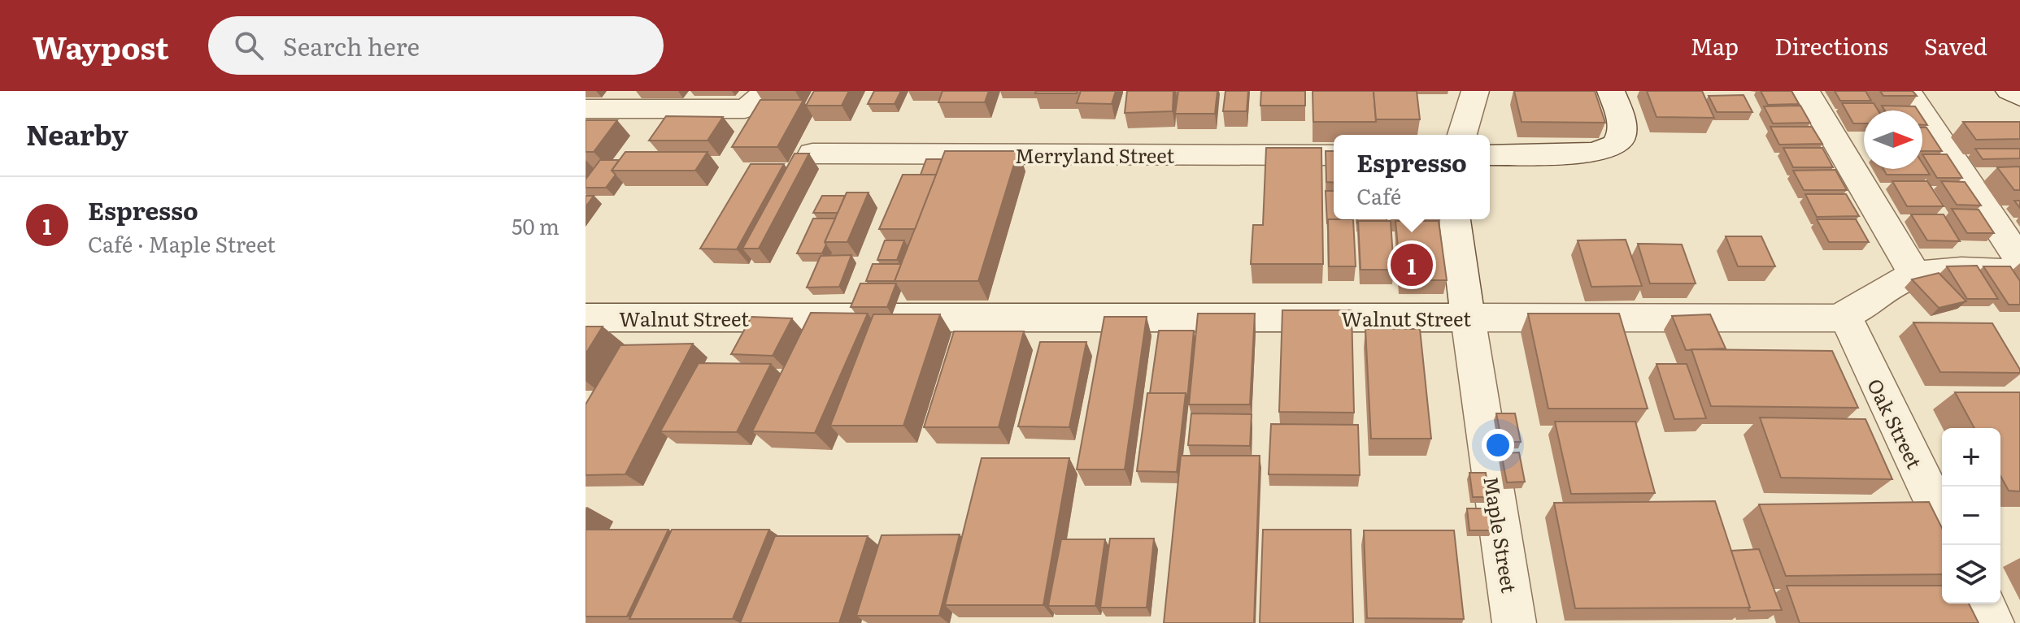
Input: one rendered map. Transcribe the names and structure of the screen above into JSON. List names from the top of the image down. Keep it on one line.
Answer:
{"streets":{"street":["Merryland Street","Walnut Street","Oak Street","Maple Street"]},"crossings":[["Walnut Street","Oak Street"],["Walnut Street","Maple Street"]],"north":"right","page":{"header":"Waypost","search":"Search here","nav":["Map","Directions","Saved"],"heading":"Nearby","popup":["Espresso","Café"],"list":[{"mark":"1","name":"Espresso","note":"Café · Maple Street","value":"50 m"}],"pins":"1","map_buttons":["+","−"]}}
